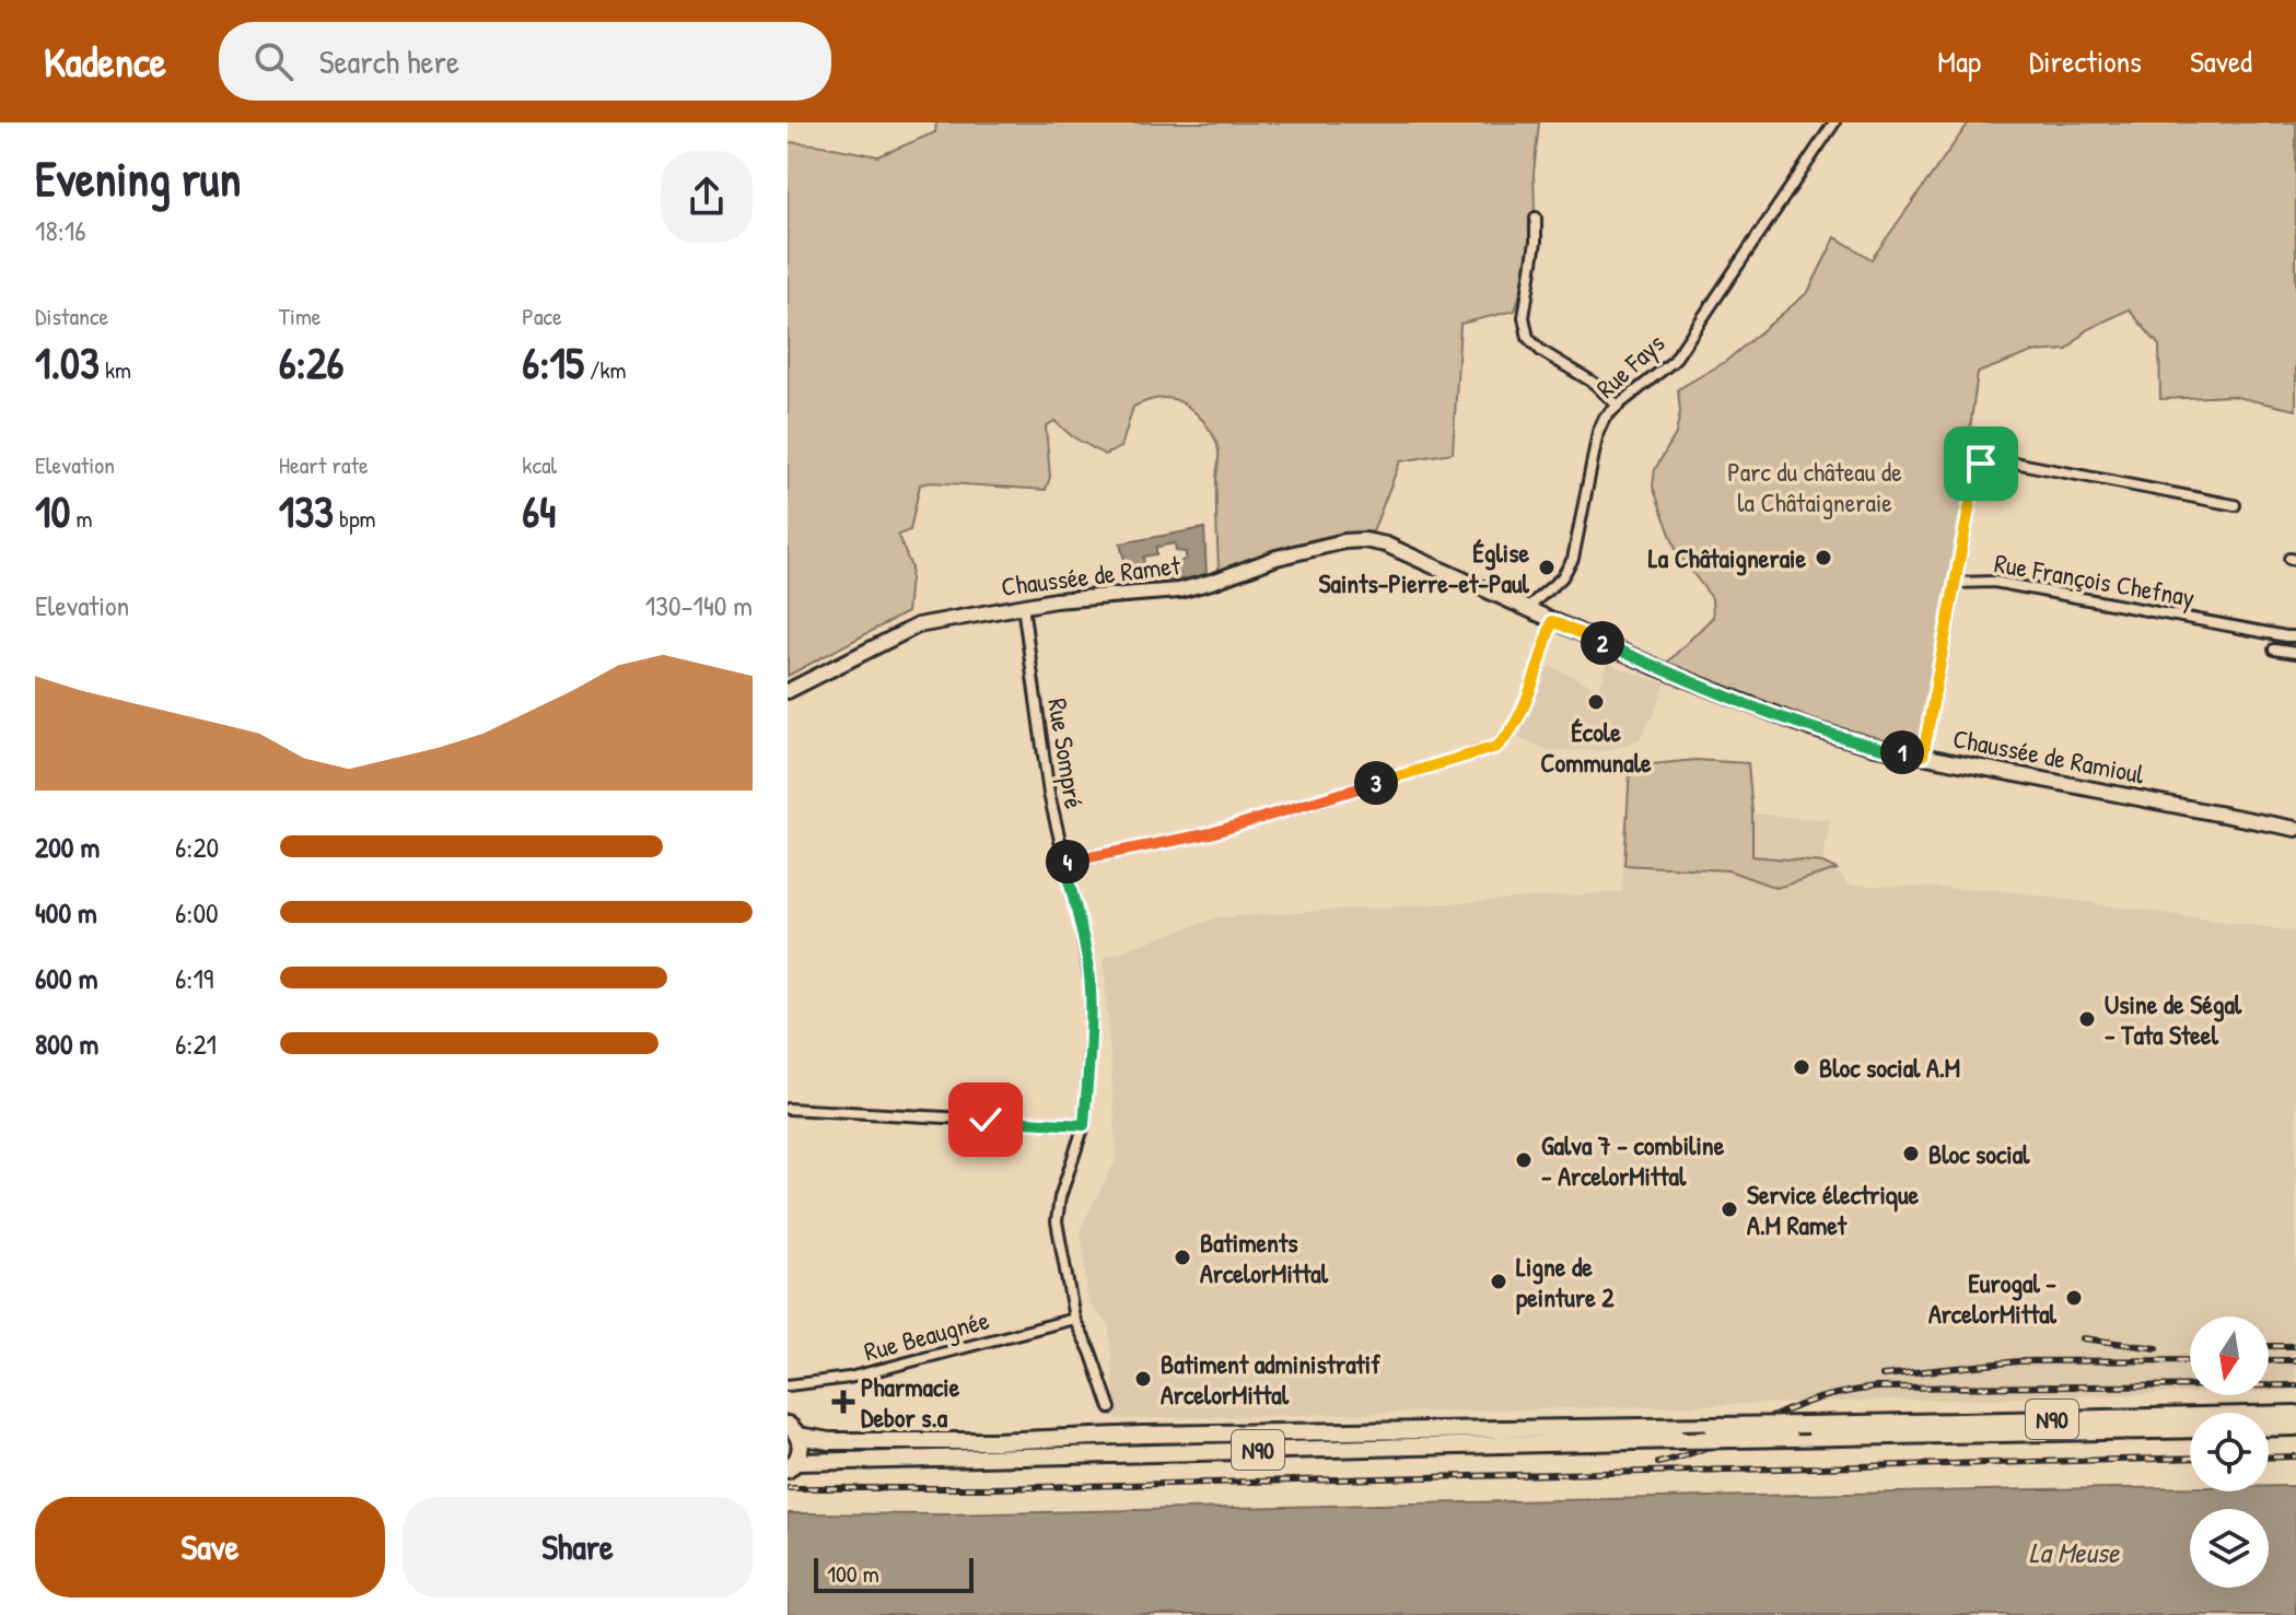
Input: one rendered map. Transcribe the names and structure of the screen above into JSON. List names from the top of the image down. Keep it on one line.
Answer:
{"streets":{"highway":["N90"],"main road":["Chaussée de Ramet","Chaussée de Ramioul"],"street":["Rue Fays","Rue François Chefnay","Rue Sompré","Rue Beaugnée"]},"crossings":[["Rue Fays","Chaussée de Ramet"],["Chaussée de Ramet","Rue Sompré"],["Rue François Chefnay","Chaussée de Ramioul"],["Rue Sompré","Rue Beaugnée"]],"water":["La Meuse"],"parks":["Parc du château de la Châtaigneraie"],"places":{"other":["La Châtaigneraie","Église Saints-Pierre-et-Paul","École Communale","Usine de Ségal - Tata Steel","Bloc social A.M","Bloc social","Galva 7 - combiline - ArcelorMittal","Service électrique A.M Ramet","Batiments ArcelorMittal","Ligne de peinture 2","Eurogal - ArcelorMittal","Batiment administratif ArcelorMittal"],"health":["Pharmacie Debor s.a"]},"scale_bar":"100 m","north":"bottom","page":{"header":"Kadence","search":"Search here","nav":["Map","Directions","Saved"],"heading":["Evening run","18:16"],"stats":[["Distance","1.03 km"],["Time","6:26"],["Pace","6:15 /km"],["Elevation","10 m"],["Heart rate","133 bpm"],["kcal","64"]],"chart":["Elevation","130–140 m"],"pins":["2","1","3","4"],"list":[{"name":"200 m","note":"6:20"},{"name":"400 m","note":"6:00"},{"name":"600 m","note":"6:19"},{"name":"800 m","note":"6:21"}],"buttons":["Save","Share"],"scale":"100 m"}}
